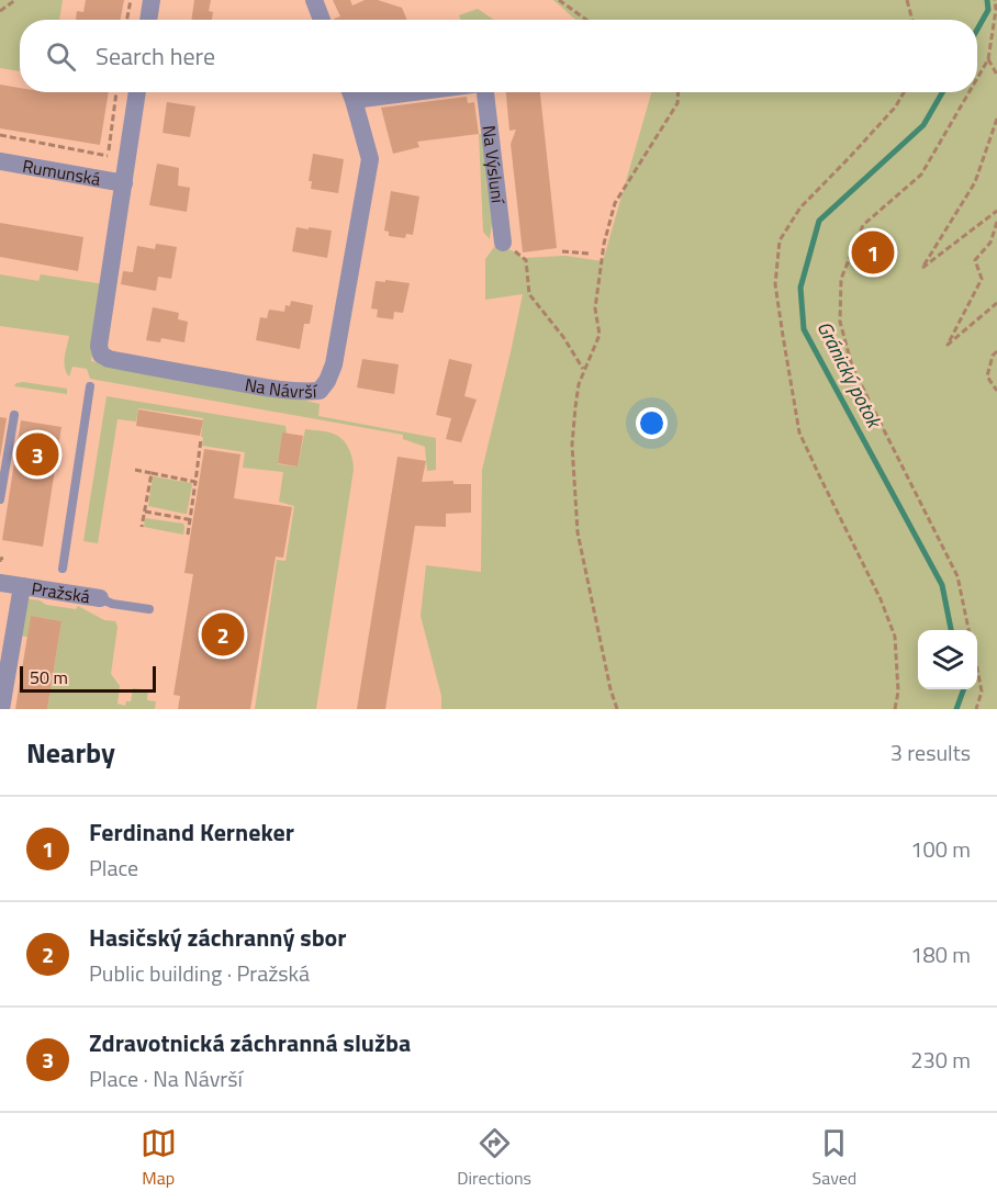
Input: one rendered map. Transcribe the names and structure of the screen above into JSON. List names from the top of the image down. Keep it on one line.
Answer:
{"streets":{"street":["Na Výsluní","Rumunská","Na Návrší","Pražská"]},"crossings":[["Rumunská","Na Návrší"]],"water":["Gránický potok"],"scale_bar":"50 m","page":{"search":"Search here","pins":["1","3","2"],"scale":"50 m","heading":["Nearby","3 results"],"list":[{"mark":"1","name":"Ferdinand Kerneker","note":"Place","value":"100 m"},{"mark":"2","name":"Hasičský záchranný sbor","note":"Public building · Pražská","value":"180 m"},{"mark":"3","name":"Zdravotnická záchranná služba","note":"Place · Na Návrší","value":"230 m"}],"nav":["Map","Directions","Saved"]}}
